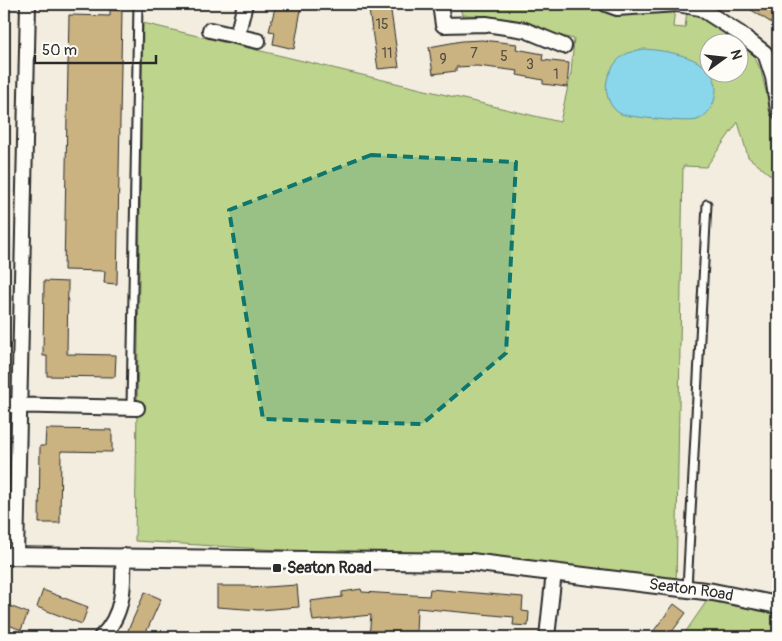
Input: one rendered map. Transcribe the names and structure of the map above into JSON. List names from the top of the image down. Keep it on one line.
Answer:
{"streets":{"street":["Seaton Road"]},"places":{"transit":["Seaton Road"]},"house_numbers":["15","11","7","5","9","3","1"],"scale_bar":"50 m","north":"right"}
